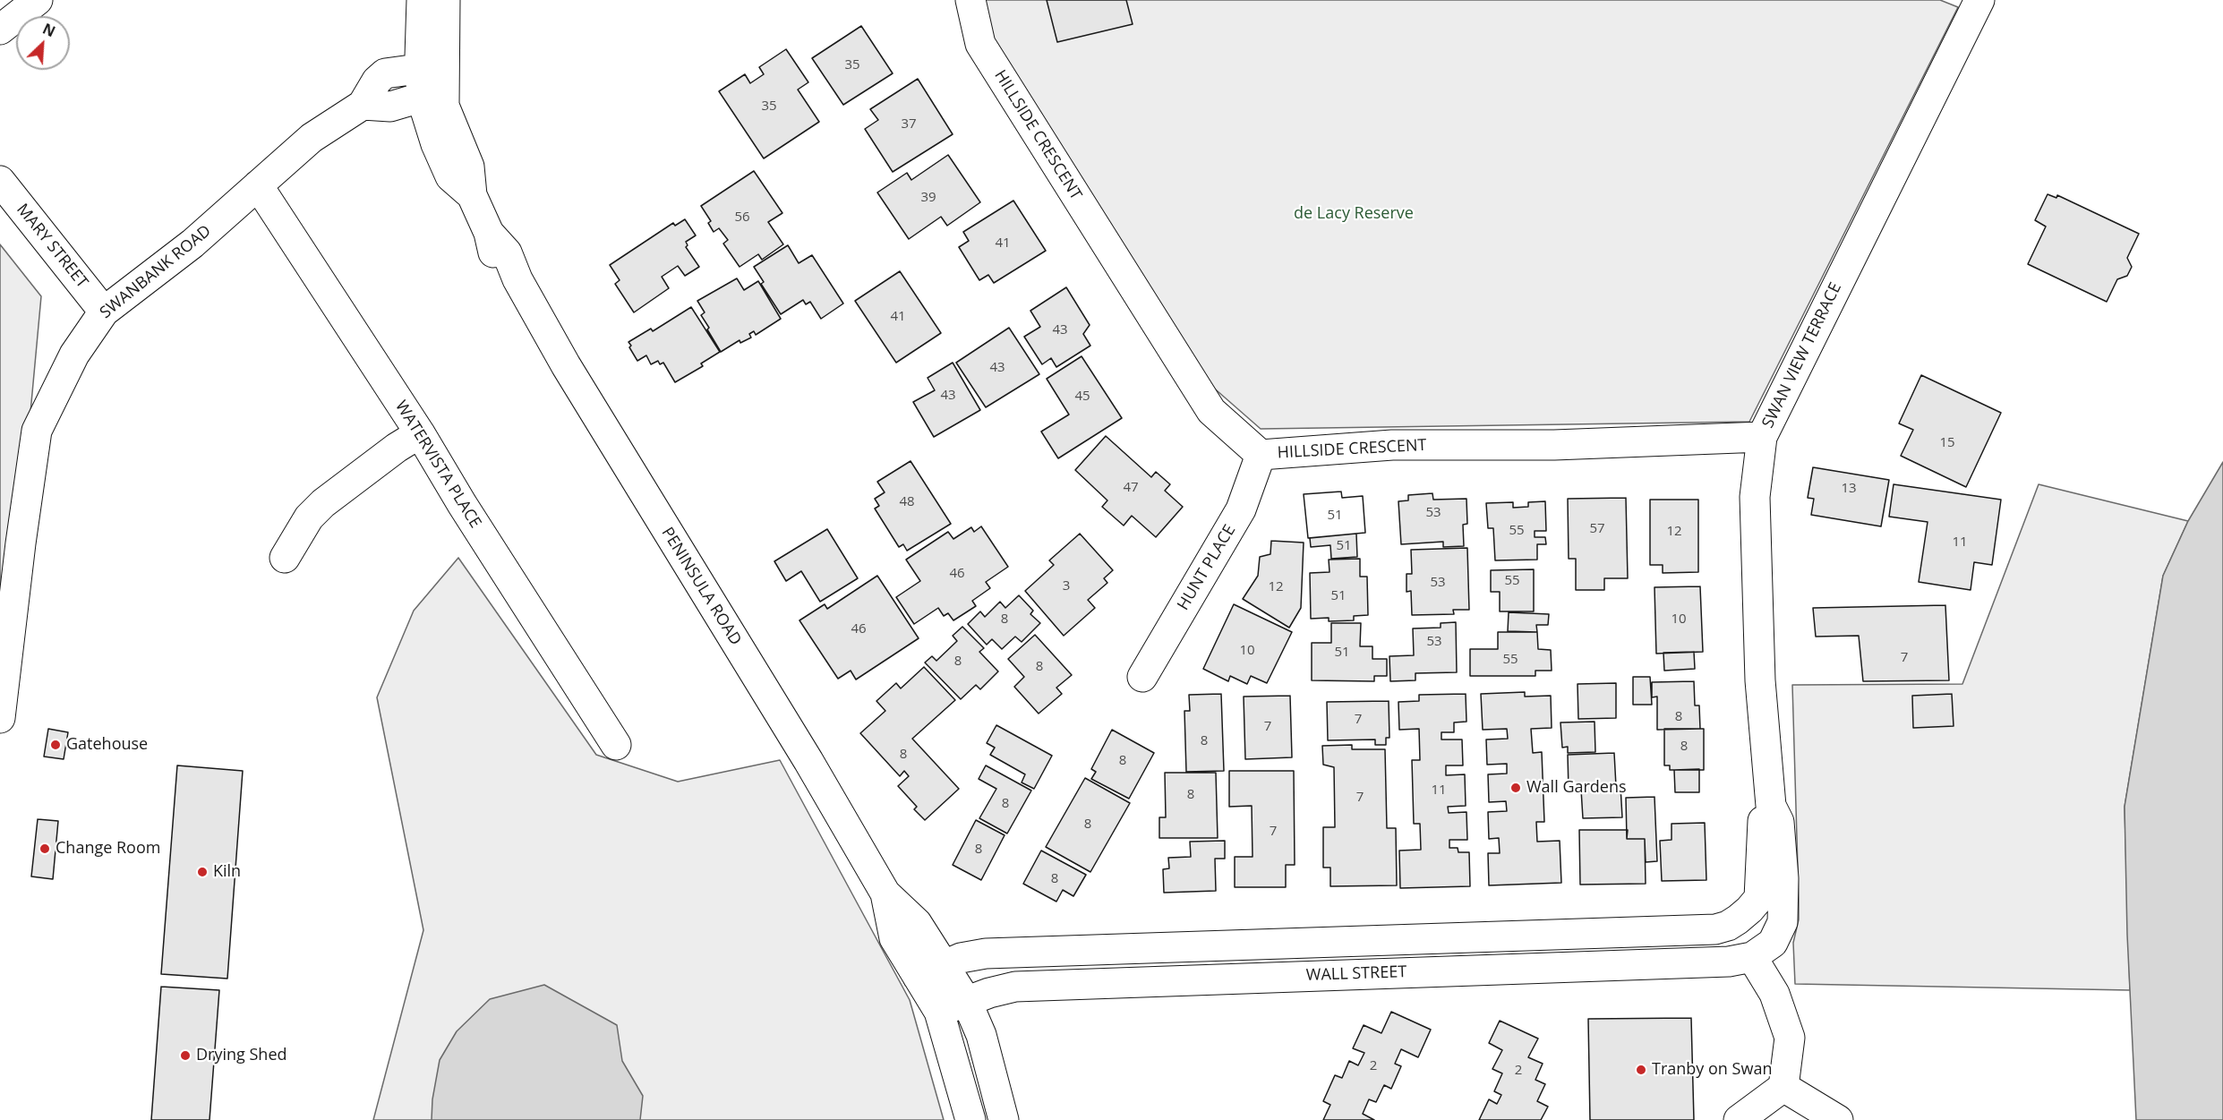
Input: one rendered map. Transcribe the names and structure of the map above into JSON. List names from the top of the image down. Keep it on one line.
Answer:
{"streets":{"street":["HILLSIDE CRESCENT","MARY STREET","SWANBANK ROAD","SWAN VIEW TERRACE","WATERVISTA PLACE","HUNT PLACE","PENINSULA ROAD","WALL STREET"]},"crossings":[["HILLSIDE CRESCENT","SWAN VIEW TERRACE"],["HILLSIDE CRESCENT","HUNT PLACE"],["MARY STREET","SWANBANK ROAD"],["SWANBANK ROAD","WATERVISTA PLACE"],["SWANBANK ROAD","PENINSULA ROAD"],["SWAN VIEW TERRACE","WALL STREET"],["PENINSULA ROAD","WALL STREET"]],"parks":["de Lacy Reserve"],"places":["Gatehouse","Wall Gardens","Change Room","Kiln","Drying Shed","Tranby on Swan"],"house_numbers":["35","35","37","39","56","41","41","43","43","43","45","15","47","13","48","53","51","57","55","12","11","51","46","55","53","3","12","51","8","10","46","53","10","51","7","55","8","8","8","7","7","8","8","8","8","11","8","7","8","8","7","8","8","2","2"],"north":"top right"}
